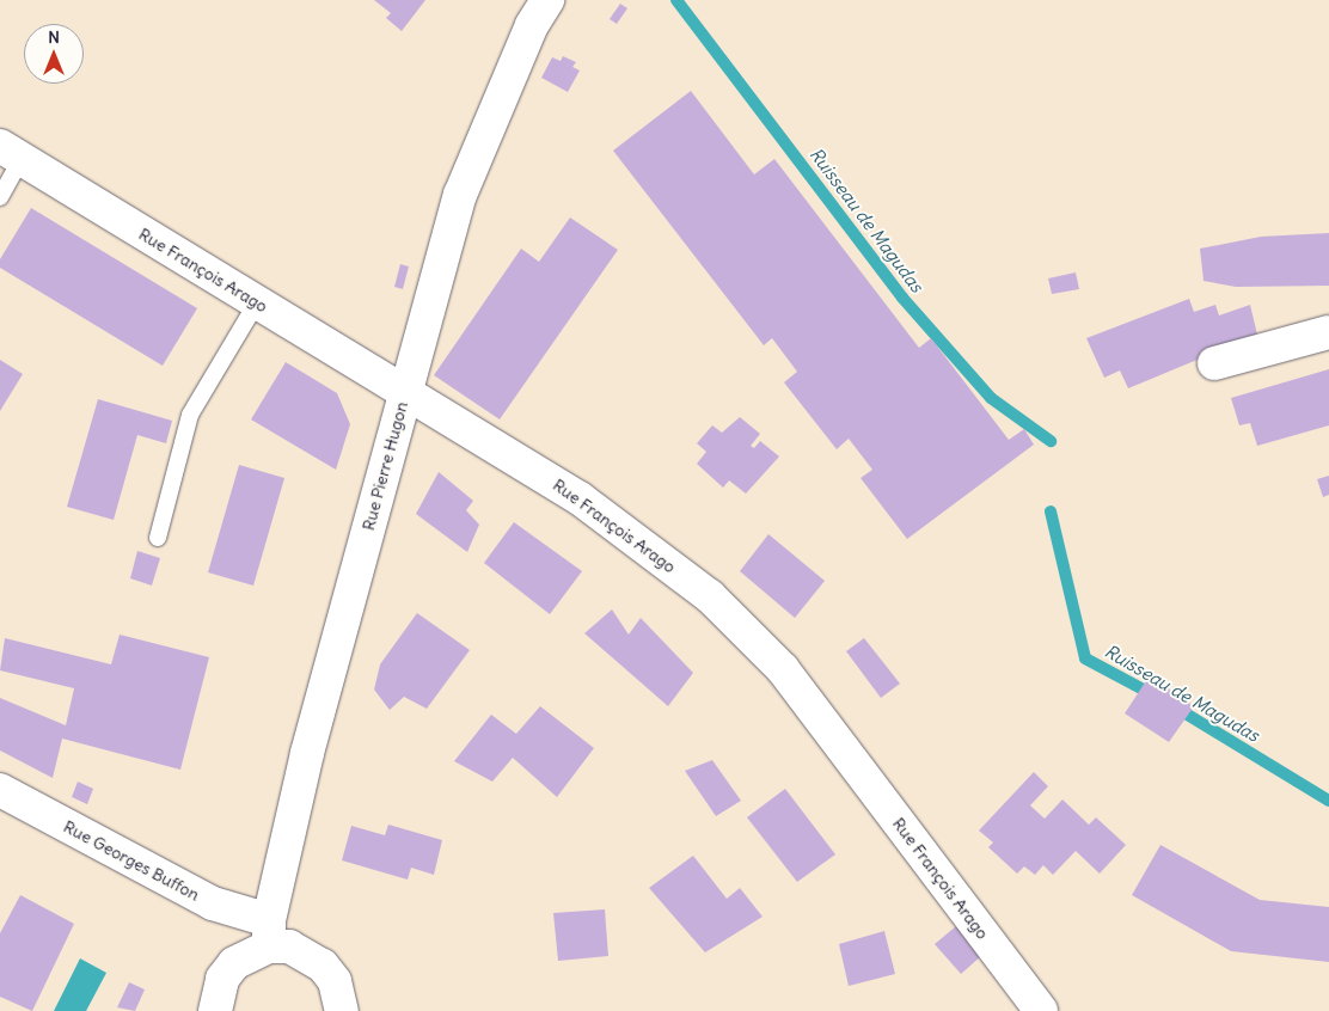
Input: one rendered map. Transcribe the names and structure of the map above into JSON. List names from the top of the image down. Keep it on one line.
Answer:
{"streets":{"street":["Rue François Arago","Rue Pierre Hugon","Rue Georges Buffon"]},"crossings":[["Rue François Arago","Rue Pierre Hugon"],["Rue Pierre Hugon","Rue Georges Buffon"]],"water":["Ruisseau de Magudas"],"north":"top"}
